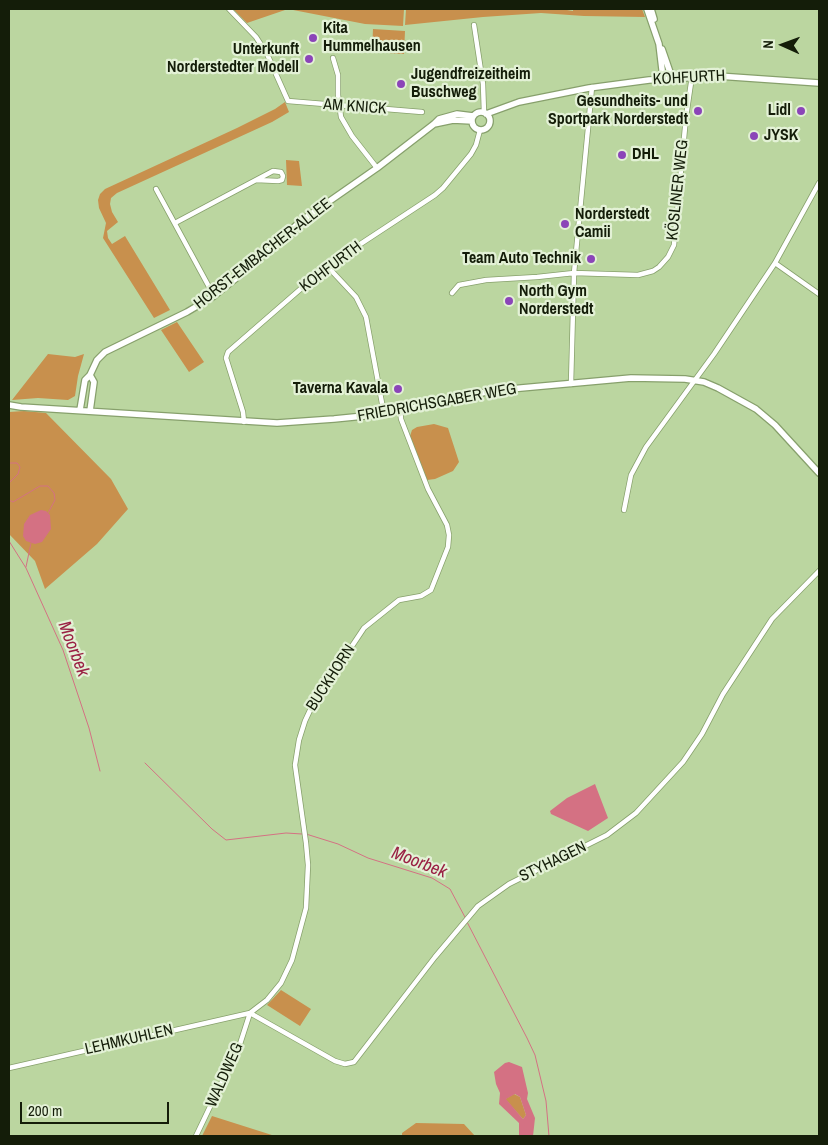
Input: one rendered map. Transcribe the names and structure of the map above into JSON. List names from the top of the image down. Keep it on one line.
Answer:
{"streets":{"street":["KOHFURTH","AM KNICK","KÖSLINER WEG","HORST-EMBACHER-ALLEE","FRIEDRICHSGABER WEG","BUCKHORN","STYHAGEN","LEHMKUHLEN","WALDWEG"]},"crossings":[["KOHFURTH","KÖSLINER WEG"],["KOHFURTH","HORST-EMBACHER-ALLEE"],["KOHFURTH","FRIEDRICHSGABER WEG"],["HORST-EMBACHER-ALLEE","FRIEDRICHSGABER WEG"],["FRIEDRICHSGABER WEG","BUCKHORN"],["BUCKHORN","STYHAGEN"],["BUCKHORN","LEHMKUHLEN"],["BUCKHORN","WALDWEG"],["STYHAGEN","LEHMKUHLEN"],["STYHAGEN","WALDWEG"],["LEHMKUHLEN","WALDWEG"]],"water":["Moorbek"],"places":["Kita Hummelhausen","Unterkunft Norderstedter Modell","Jugendfreizeitheim Buschweg","Gesundheits- und Sportpark Norderstedt","Lidl","JYSK","DHL","Norderstedt Camii","Team Auto Technik","North Gym Norderstedt","Taverna Kavala"],"scale_bar":"200 m","north":"left"}
